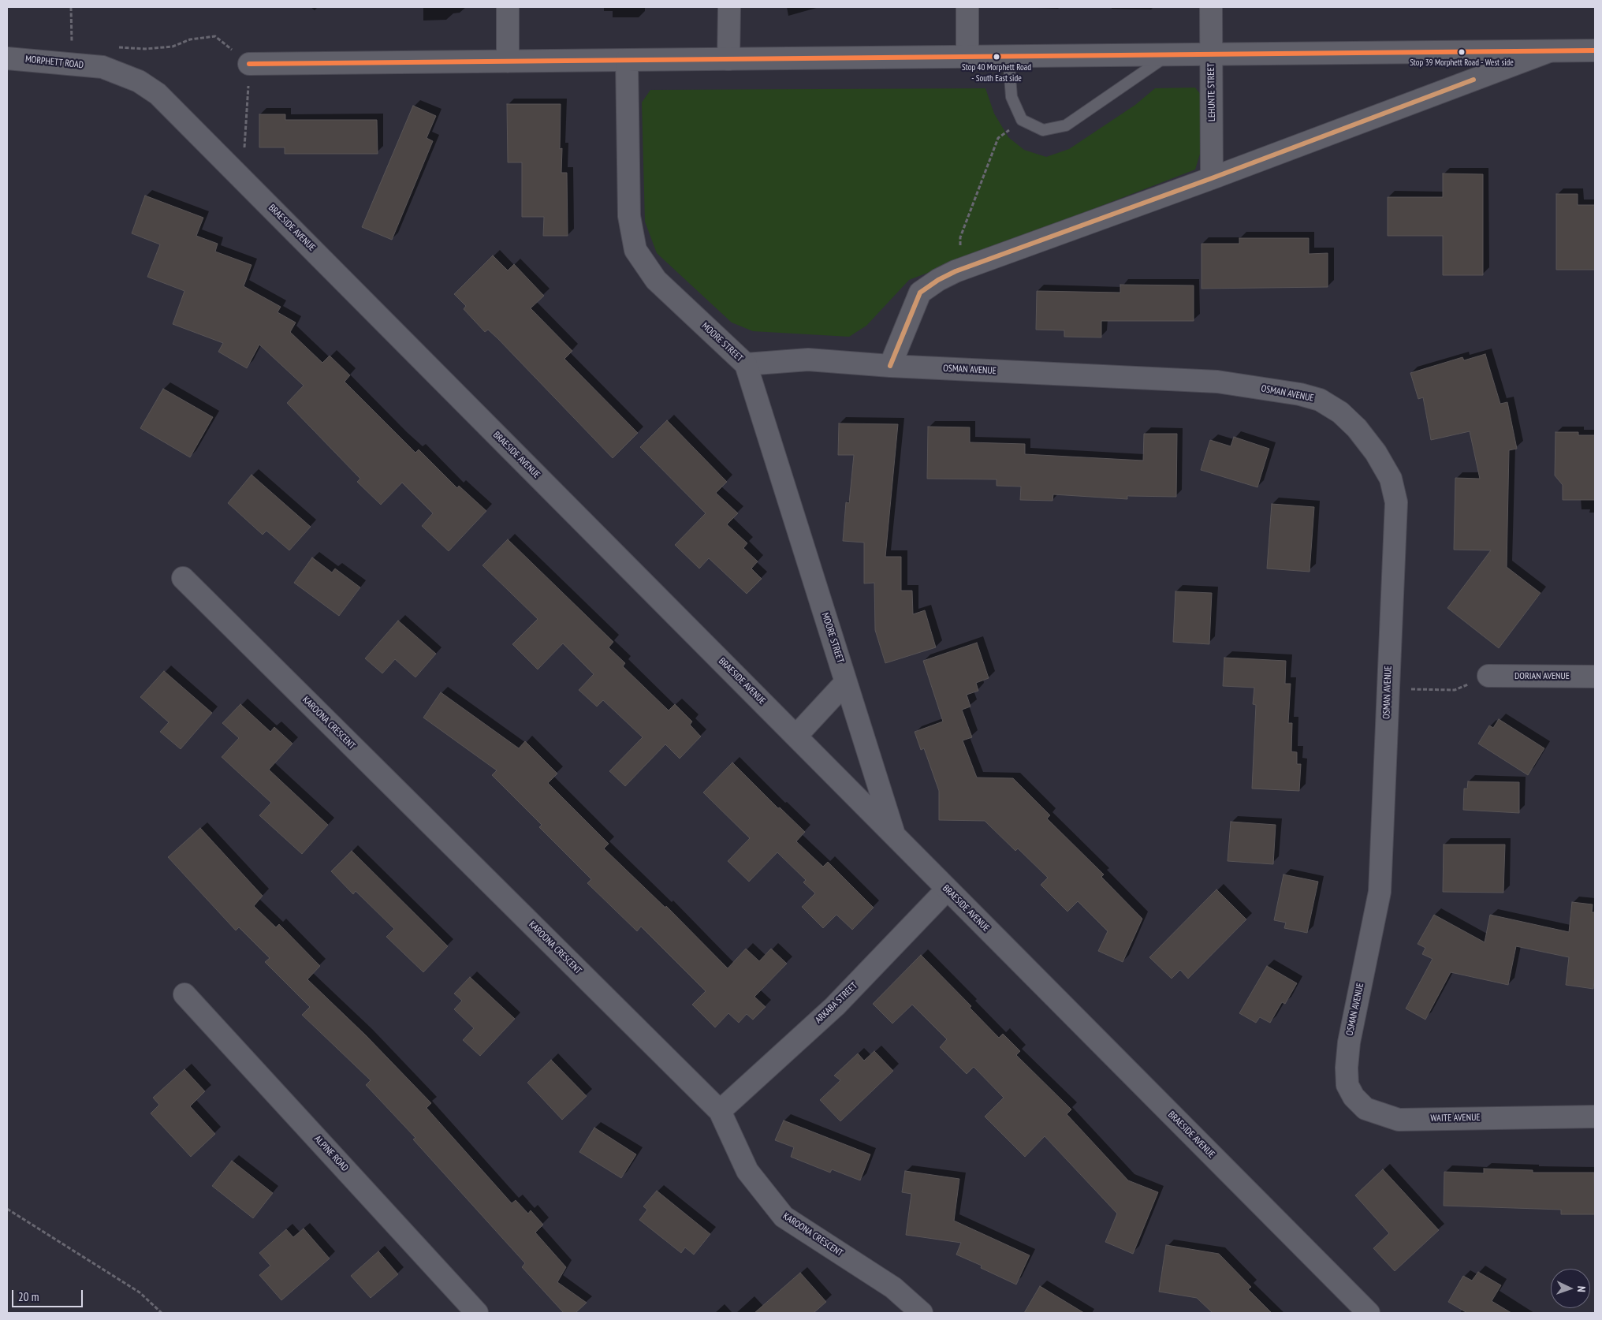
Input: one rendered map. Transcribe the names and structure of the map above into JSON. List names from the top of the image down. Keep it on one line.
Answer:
{"streets":{"street":["MORPHETT ROAD","LEHUNTE STREET","BRAESIDE AVENUE","MOORE STREET","OSMAN AVENUE","DORIAN AVENUE","KAROONA CRESCENT","ARKABA STREET","WAITE AVENUE","ALPINE ROAD"]},"crossings":[["MORPHETT ROAD","BRAESIDE AVENUE"],["BRAESIDE AVENUE","MOORE STREET"],["BRAESIDE AVENUE","ARKABA STREET"],["MOORE STREET","OSMAN AVENUE"],["OSMAN AVENUE","WAITE AVENUE"],["KAROONA CRESCENT","ARKABA STREET"]],"places":["Stop 39 Morphett Road - West side","Stop 40 Morphett Road - South East side"],"scale_bar":"20 m","north":"right"}
